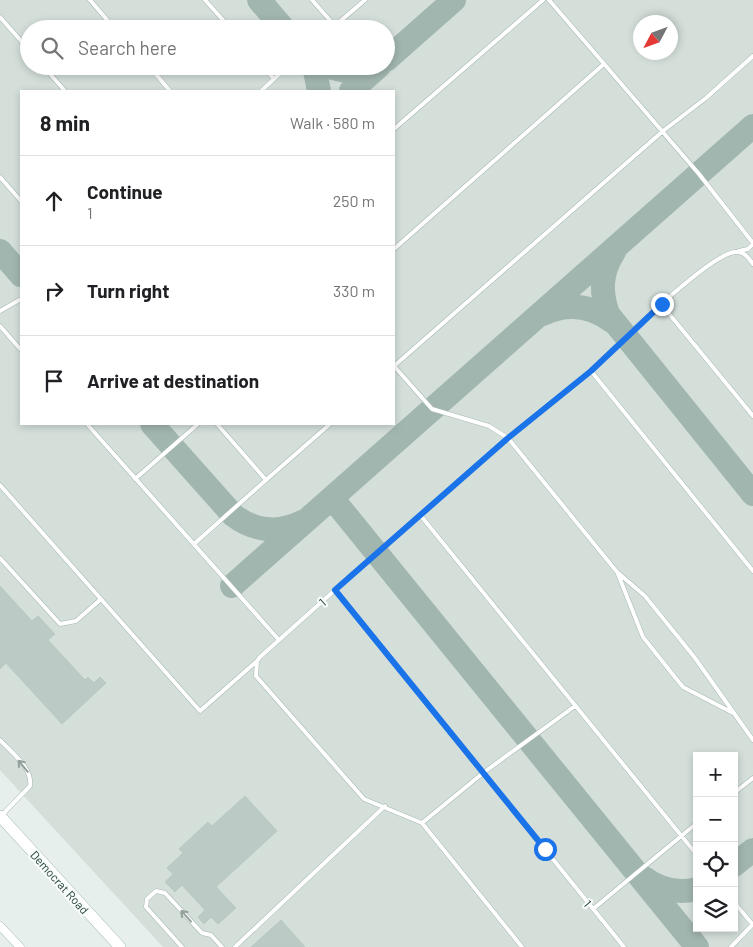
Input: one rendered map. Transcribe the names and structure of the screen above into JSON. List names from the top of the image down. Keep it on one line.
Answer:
{"streets":{"main road":["Democrat Road"],"lane":["1"]},"north":"bottom left","page":{"search":"Search here","heading":["8 min","Walk · 580 m"],"list":[["Continue","1","250 m"],["Turn right","330 m"],"Arrive at destination"],"map_buttons":["+","−"]}}
